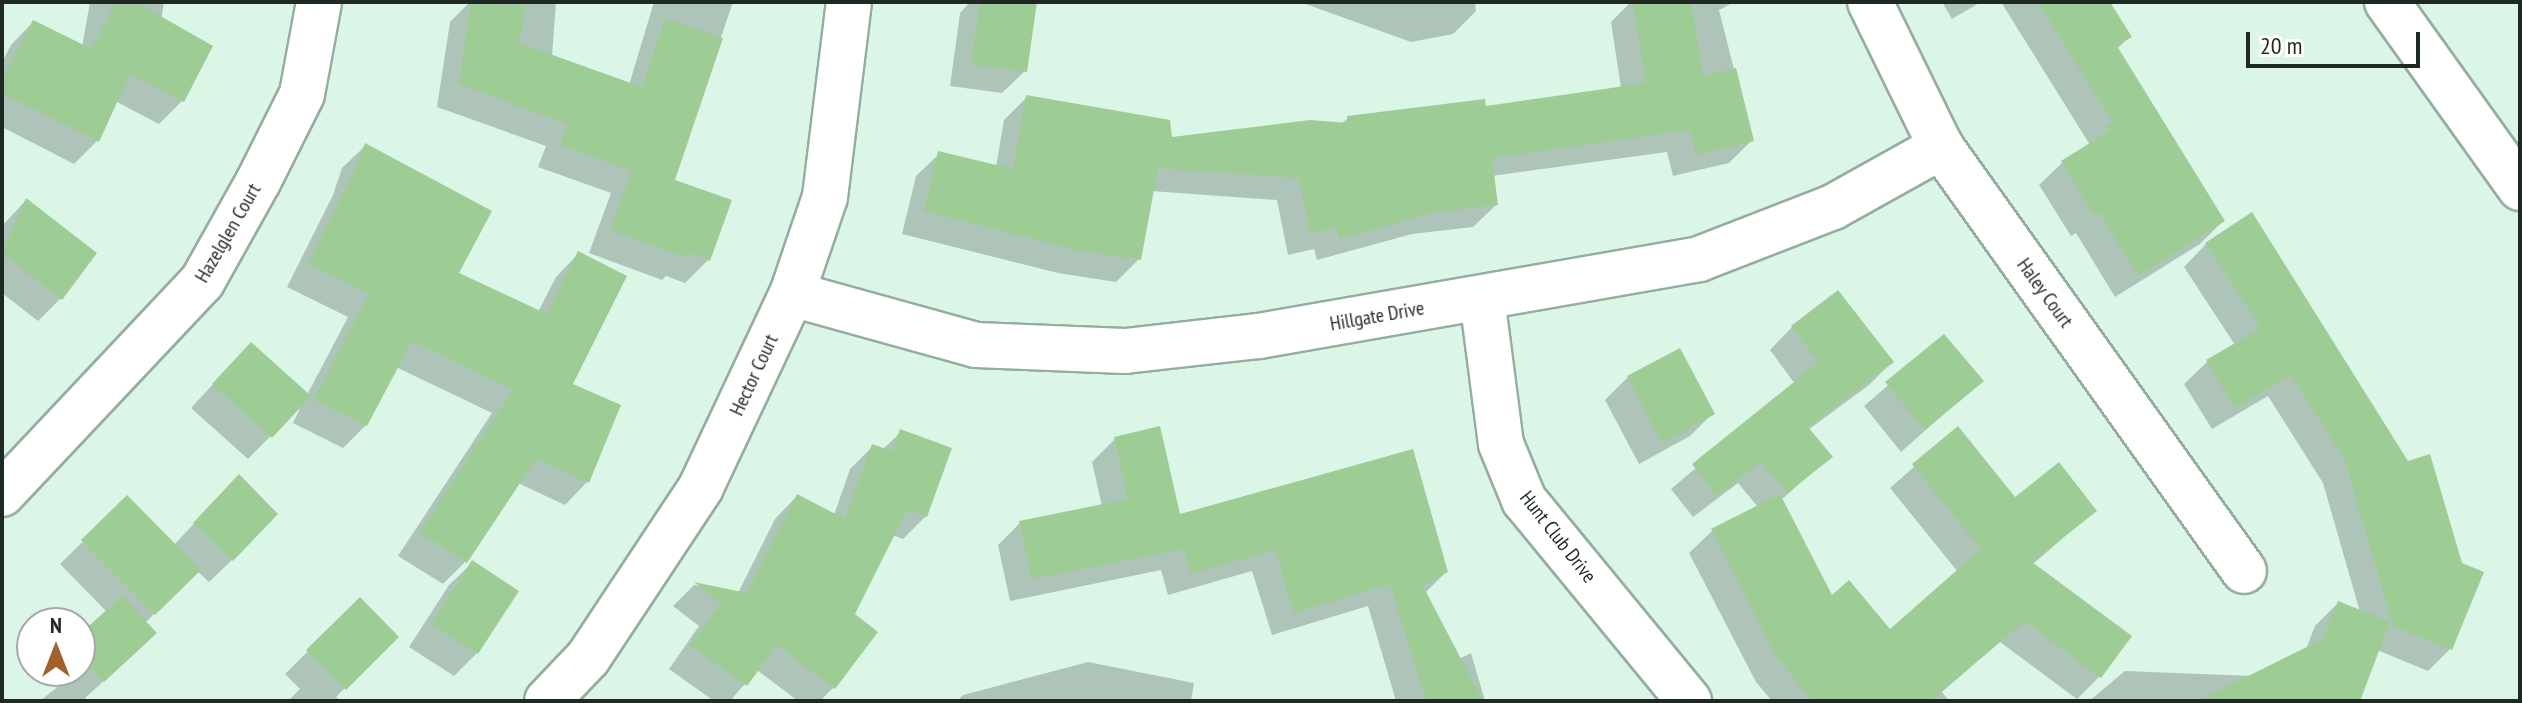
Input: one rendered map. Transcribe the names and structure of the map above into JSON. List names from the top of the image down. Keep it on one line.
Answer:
{"streets":{"street":["Hazelglen Court","Haley Court","Hillgate Drive","Hector Court","Hunt Club Drive"]},"crossings":[["Haley Court","Hillgate Drive"],["Hillgate Drive","Hector Court"],["Hillgate Drive","Hunt Club Drive"]],"scale_bar":"20 m","north":"top"}
